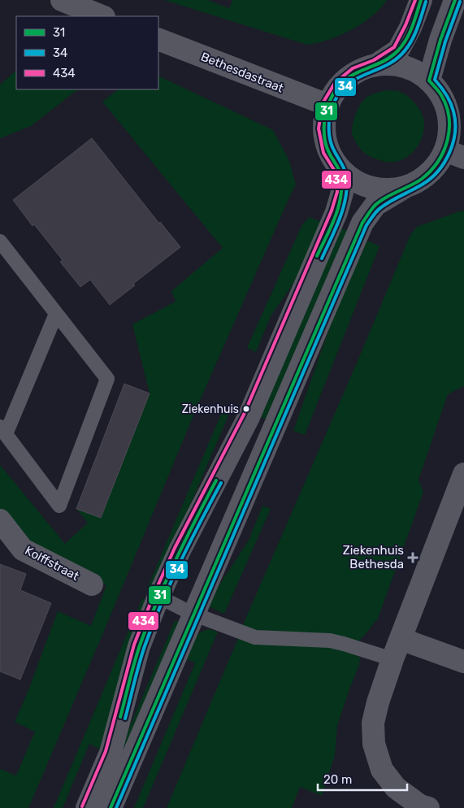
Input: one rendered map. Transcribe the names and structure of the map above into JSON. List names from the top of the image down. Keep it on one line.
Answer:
{"streets":{"street":["Bethesdastraat","Kolffstraat"]},"places":{"other":["Ziekenhuis"],"health":["Ziekenhuis Bethesda"]},"lines":["transit line 31","transit line 434","transit line 34"],"legend":["31","34","434"],"scale_bar":"20 m"}
